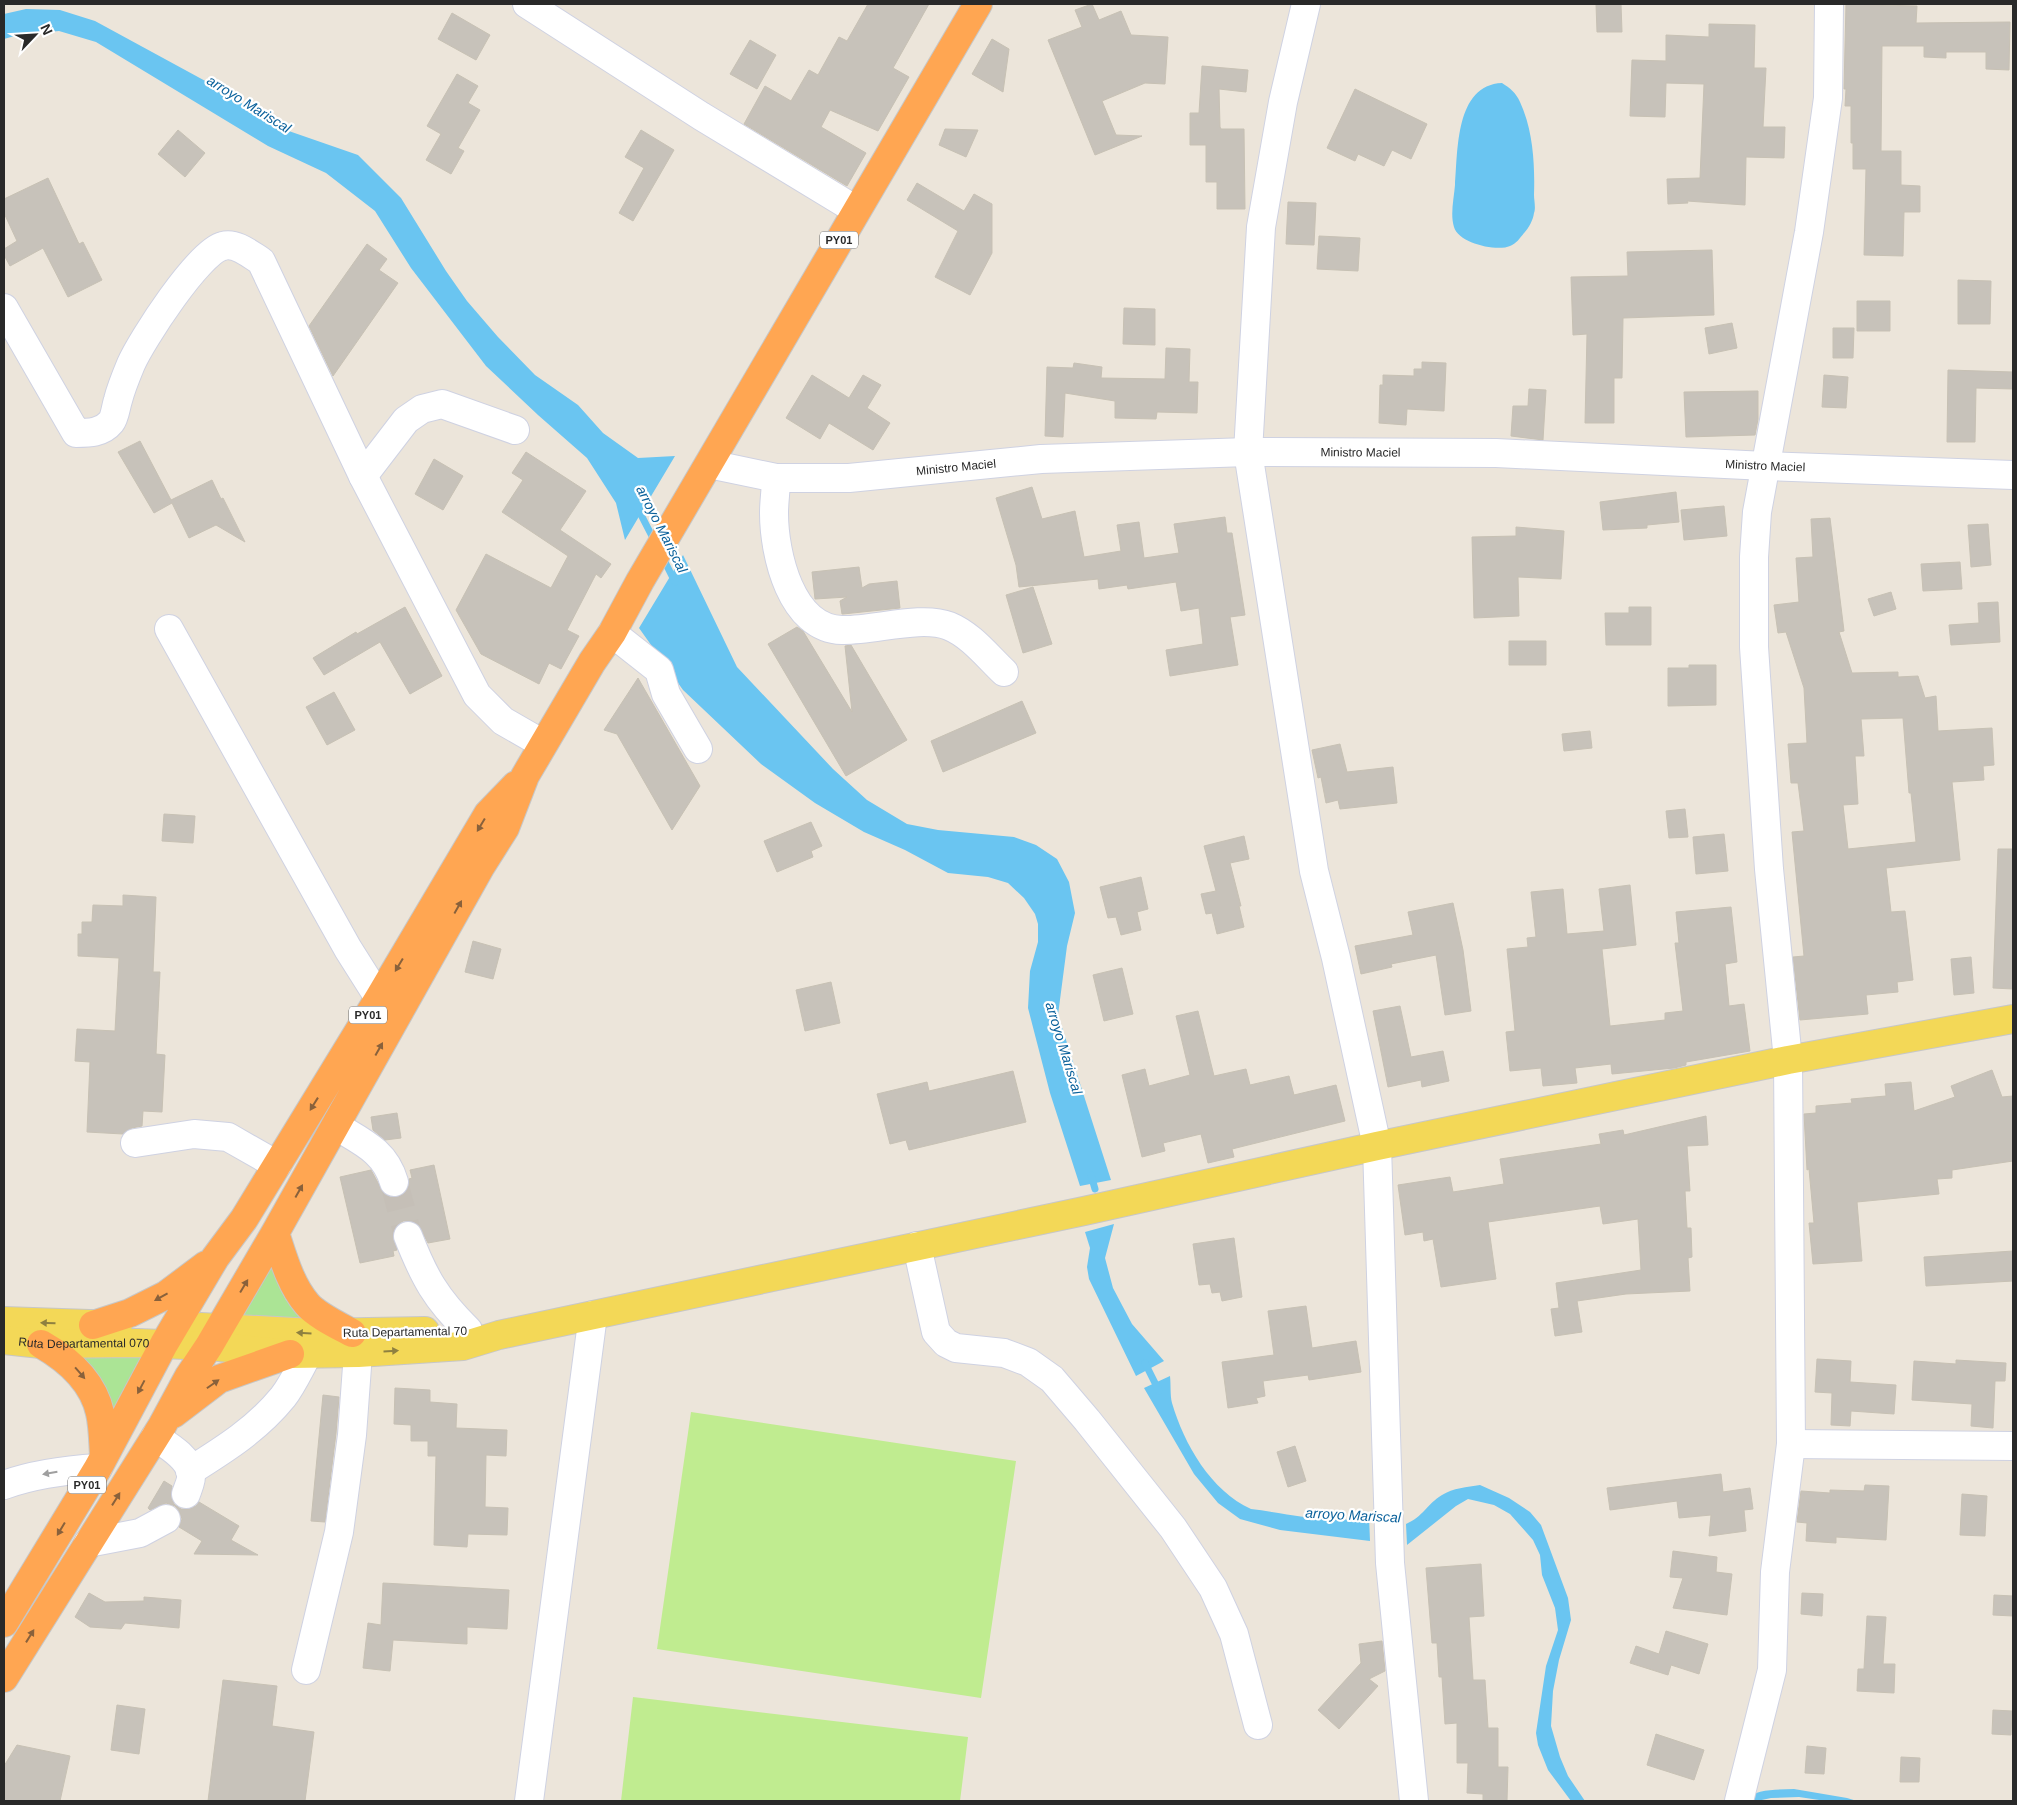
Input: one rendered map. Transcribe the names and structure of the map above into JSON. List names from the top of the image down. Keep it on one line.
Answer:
{"streets":{"highway":["PY01"],"main road":["Ruta Departamental 70","Ruta Departamental 070"],"street":["Ministro Maciel"]},"crossings":[["PY01","Ministro Maciel"],["PY01","Ruta Departamental 70"],["PY01","Ruta Departamental 070"],["Ruta Departamental 70","Ruta Departamental 070"]],"water":["arroyo Mariscal"],"north":"top right"}
